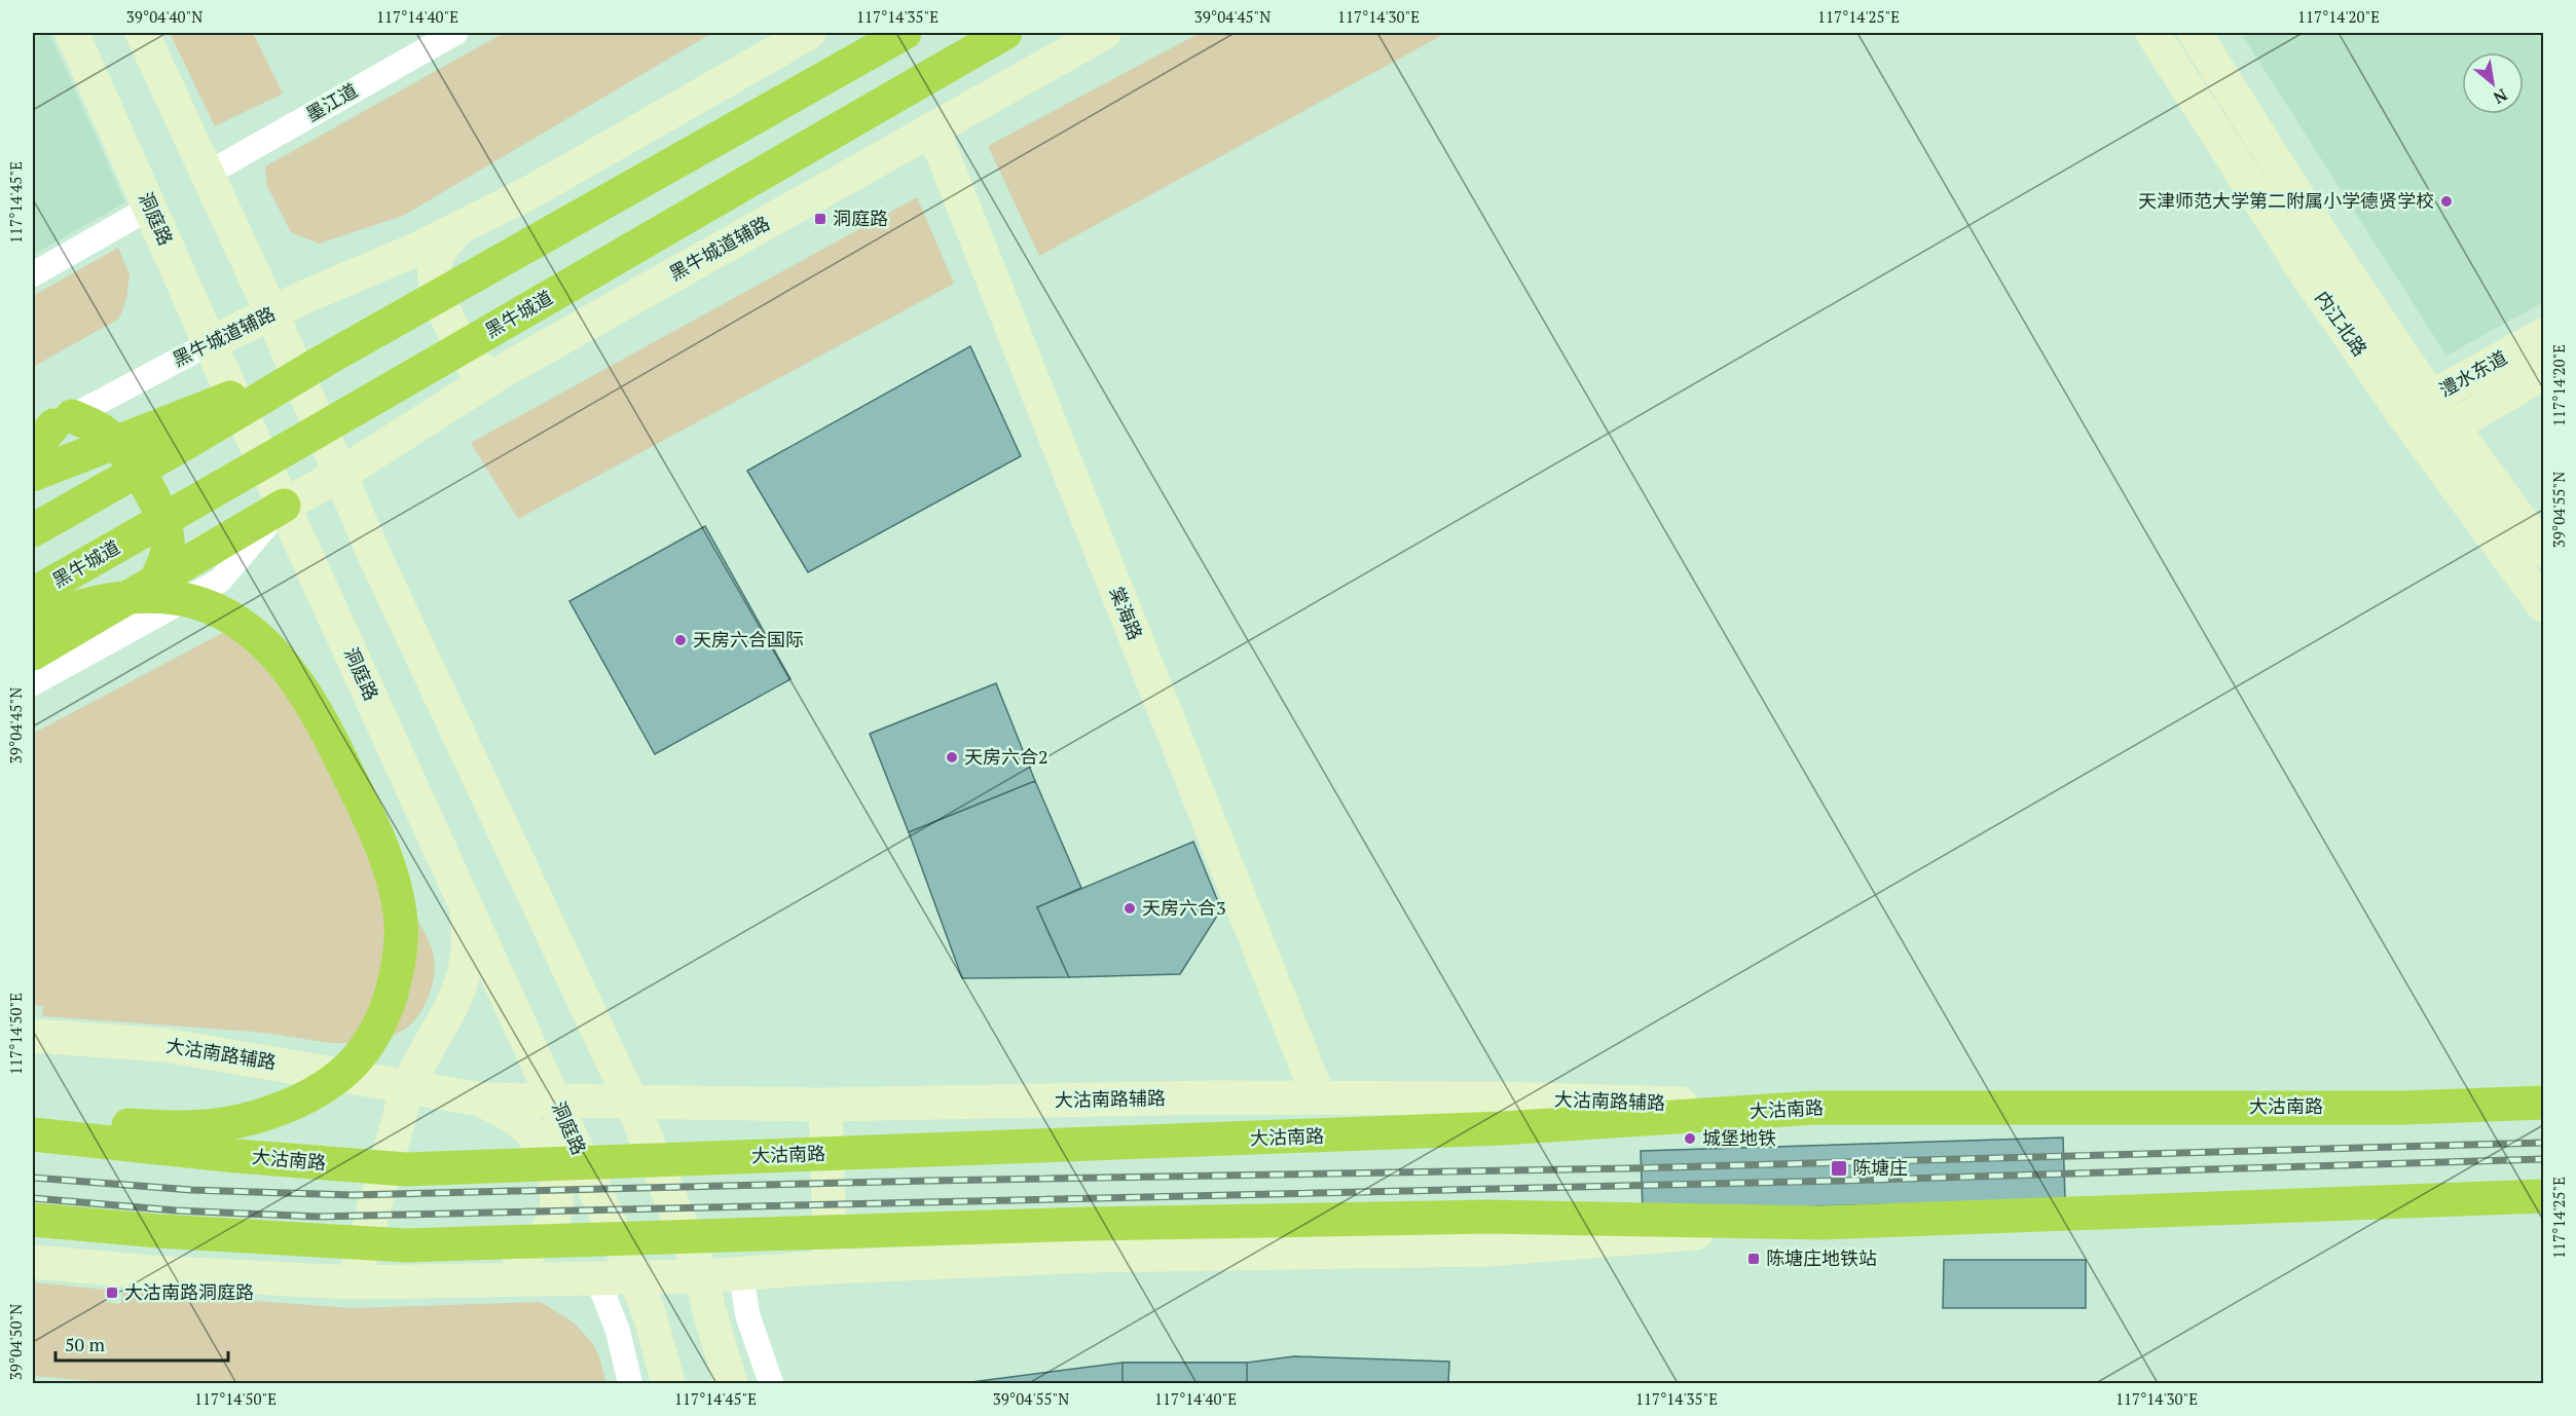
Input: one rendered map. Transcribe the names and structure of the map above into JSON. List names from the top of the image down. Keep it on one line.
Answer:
{"streets":{"highway":["黑牛城道","大沽南路"],"street":["墨江道","洞庭路","黑牛城道辅路","内江北路","澧水东道","棠海路","大沽南路辅路"]},"crossings":[["洞庭路","黑牛城道辅路"],["洞庭路","大沽南路辅路"],["黑牛城道辅路","棠海路"],["内江北路","澧水东道"],["棠海路","大沽南路辅路"],["大沽南路辅路","大沽南路"]],"places":{"other":["天津师范大学第二附属小学德贤学校","天房六合国际","天房六合2","天房六合3","城堡地铁"],"transit":["洞庭路","陈塘庄","陈塘庄地铁站","大沽南路洞庭路"]},"scale_bar":"50 m","north":"bottom right","coordinates":["39°04'40\"N","117°14'40\"E","117°14'35\"E","39°04'45\"N","117°14'30\"E","117°14'25\"E","117°14'20\"E","117°14'45\"E","39°04'55\"N","117°14'50\"E","39°04'50\"N"]}
